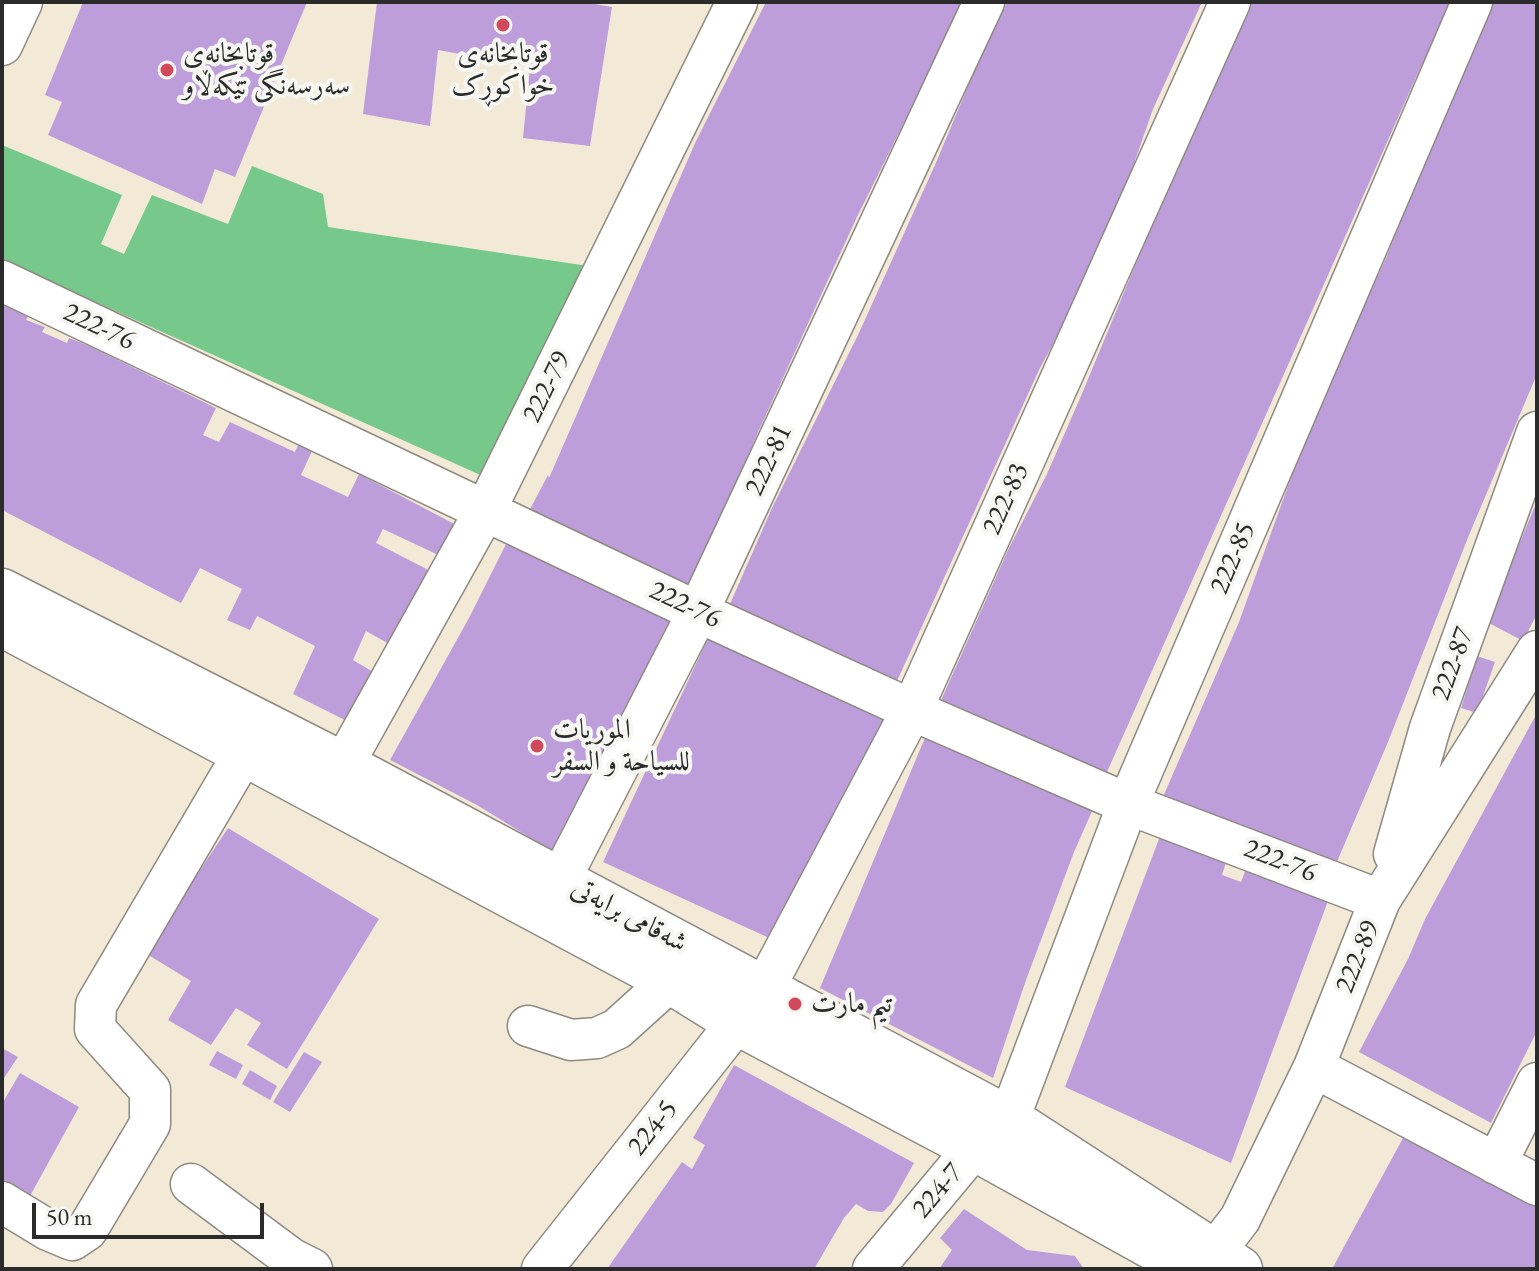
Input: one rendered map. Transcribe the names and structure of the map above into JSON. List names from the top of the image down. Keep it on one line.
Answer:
{"streets":{"main road":["شەقامی برایەتی"],"street":["222-76","222-79","222-81","222-83","222-85","222-87","222-89","224-5","224-7"]},"crossings":[["222-76","222-79"],["222-76","222-81"],["222-76","222-83"],["222-76","222-85"],["222-76","222-87"],["222-76","222-89"],["222-79","شەقامی برایەتی"],["222-81","شەقامی برایەتی"],["222-83","شەقامی برایەتی"],["222-83","224-5"],["222-85","شەقامی برایەتی"],["222-85","224-7"],["222-87","222-89"],["شەقامی برایەتی","222-89"],["شەقامی برایەتی","224-5"],["شەقامی برایەتی","224-7"]],"places":["قوتابخانەی خواکوڕک","قوتابخانەی سەرسەنگی تێکەڵاو","الموريات للسياحة و السفر","تيم مارت"],"scale_bar":"50 m"}
